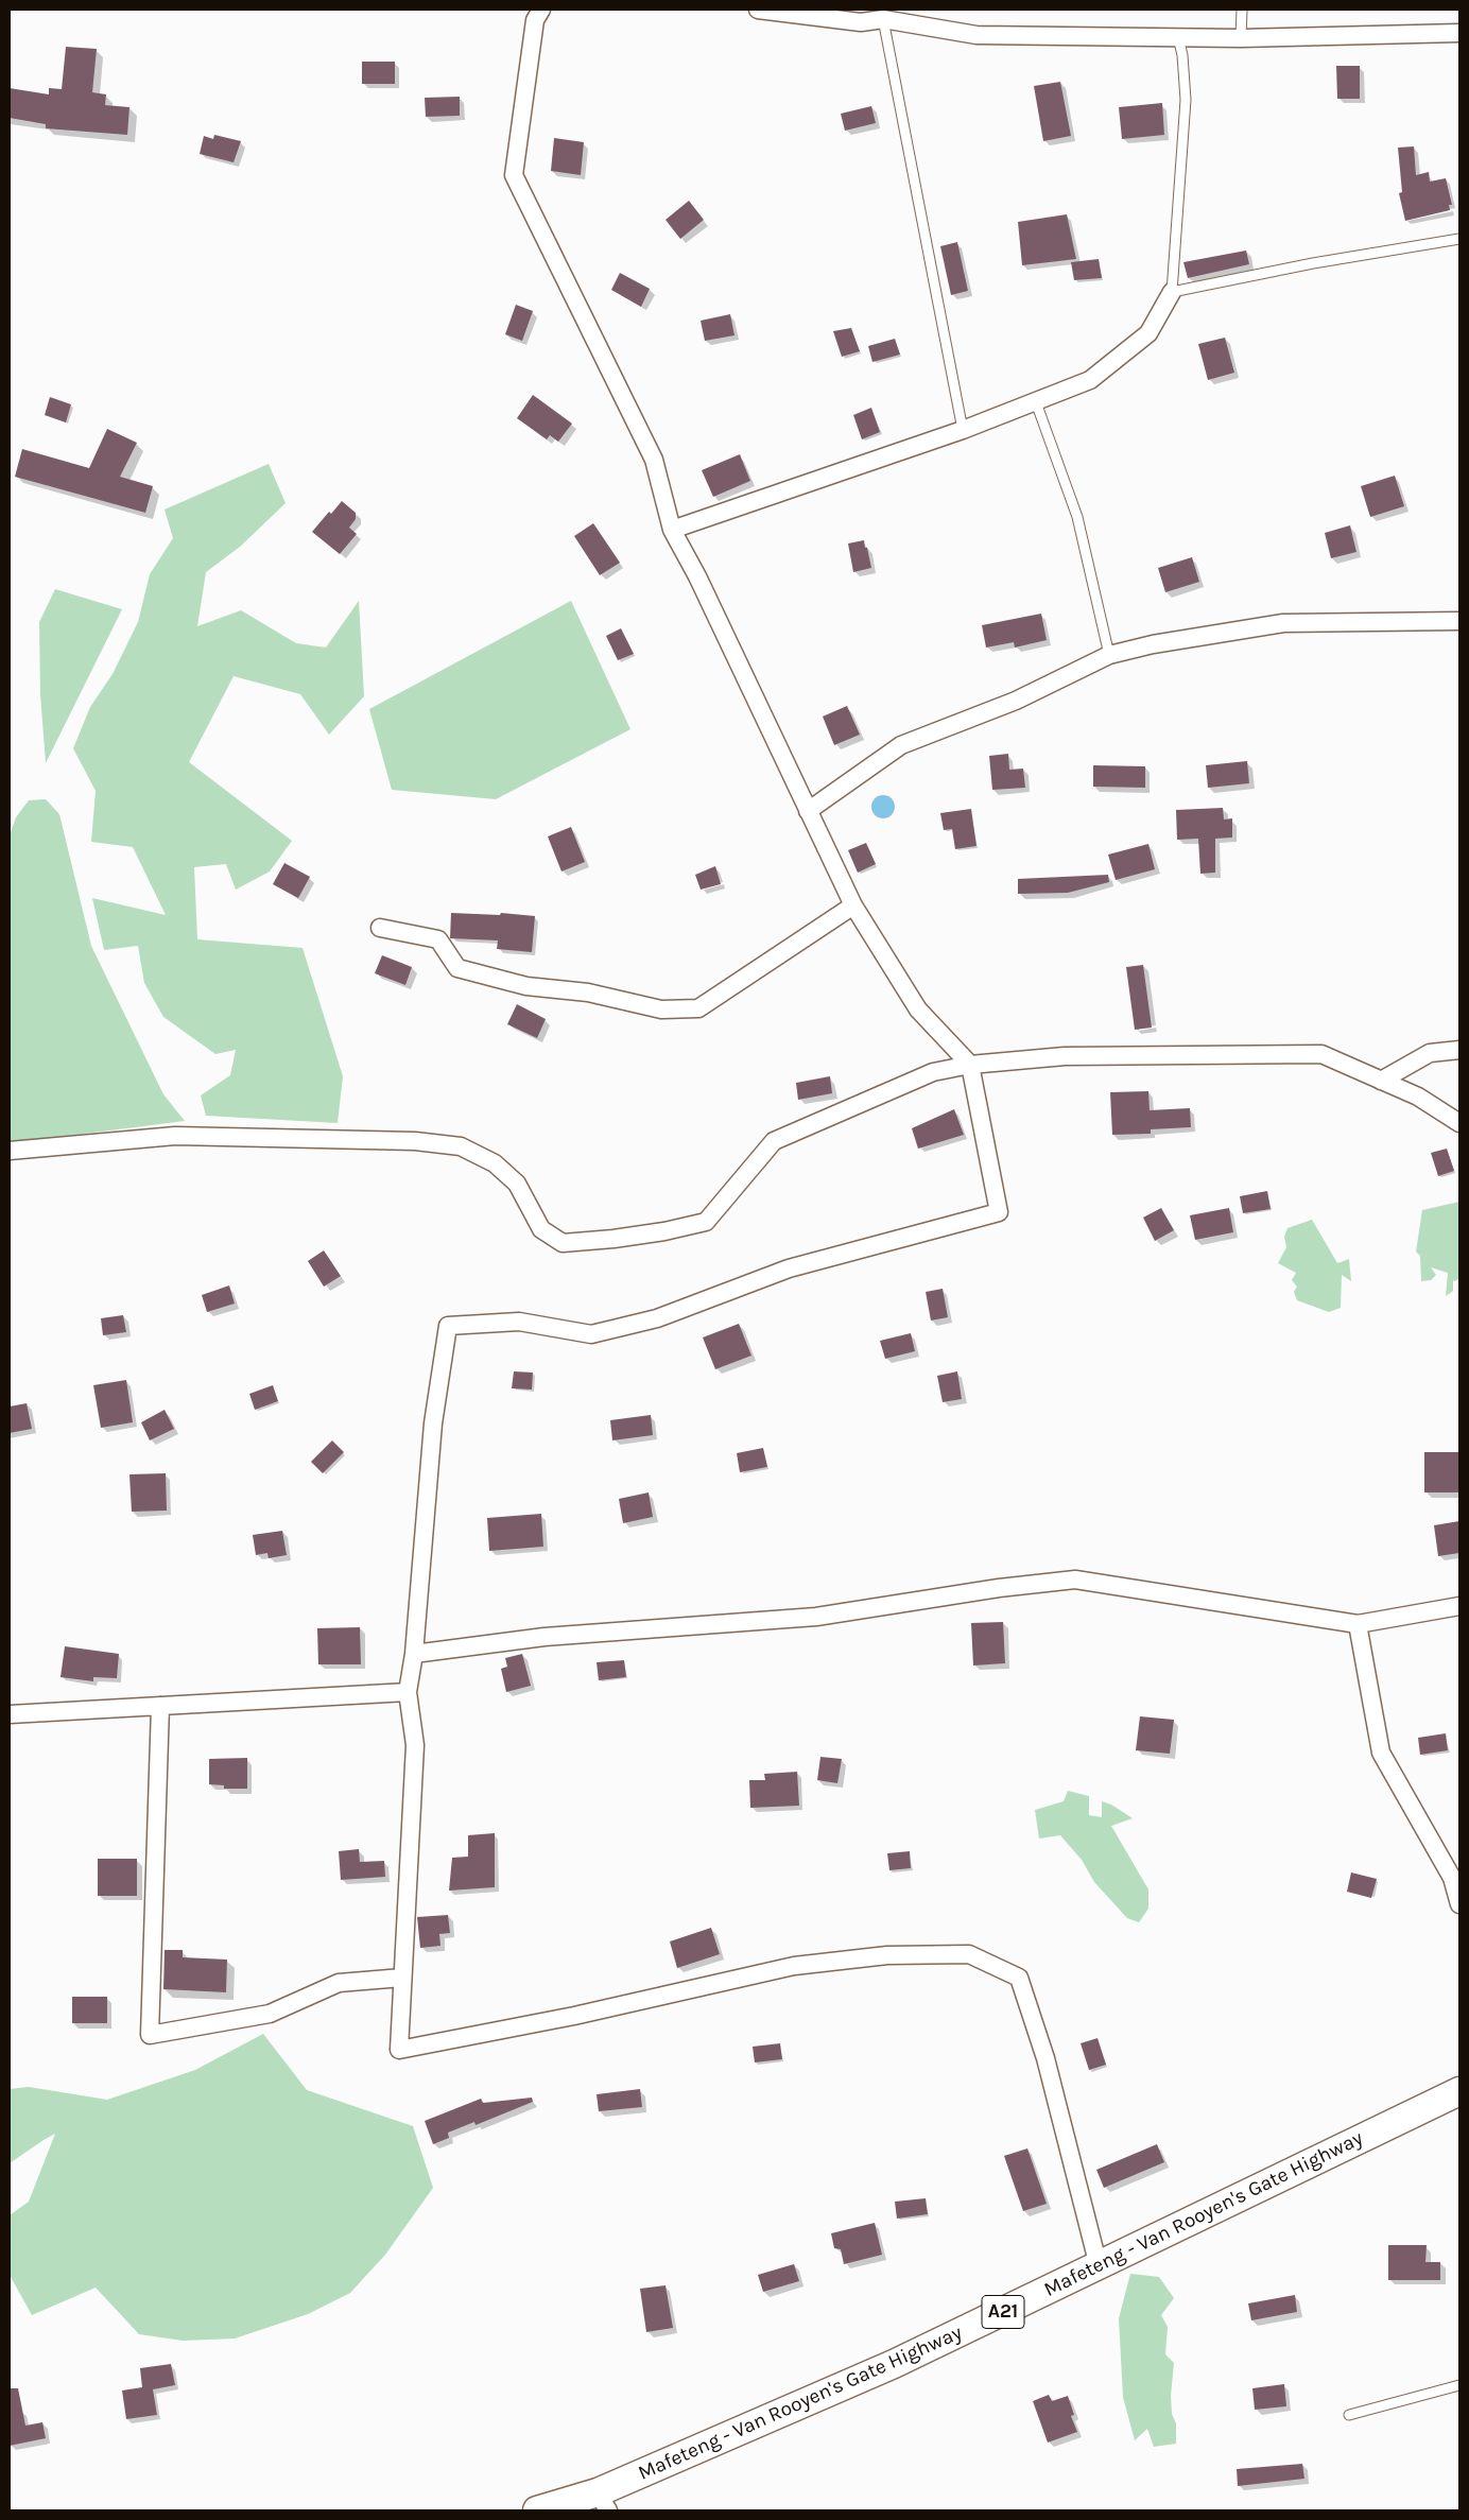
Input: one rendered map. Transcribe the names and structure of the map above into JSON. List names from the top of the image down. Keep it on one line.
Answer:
{"streets":{"main road":["Mafeteng - Van Rooyen's Gate Highway","A21"]}}
